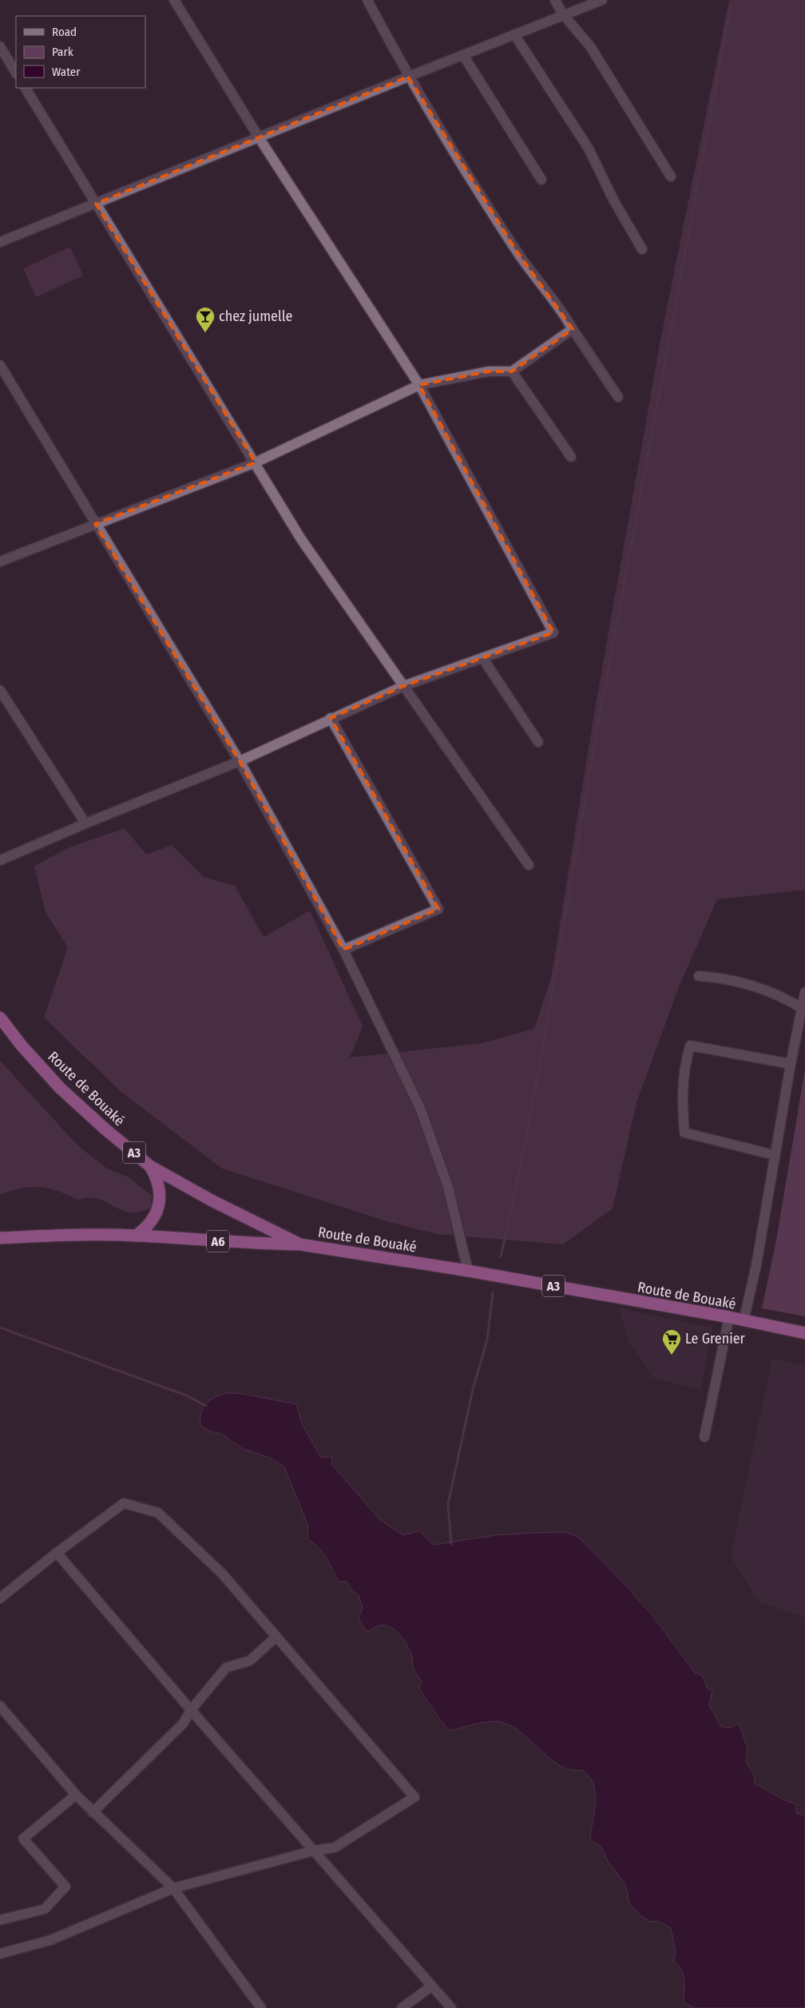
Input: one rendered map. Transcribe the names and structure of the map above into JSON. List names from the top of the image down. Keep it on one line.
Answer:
{"streets":{"highway":["Route de Bouaké","A3","A6"]},"crossings":[["Route de Bouaké","A6"]],"places":{"bar":["chez jumelle"],"supermarket":["Le Grenier"]},"legend":["Road","Park","Water"]}
